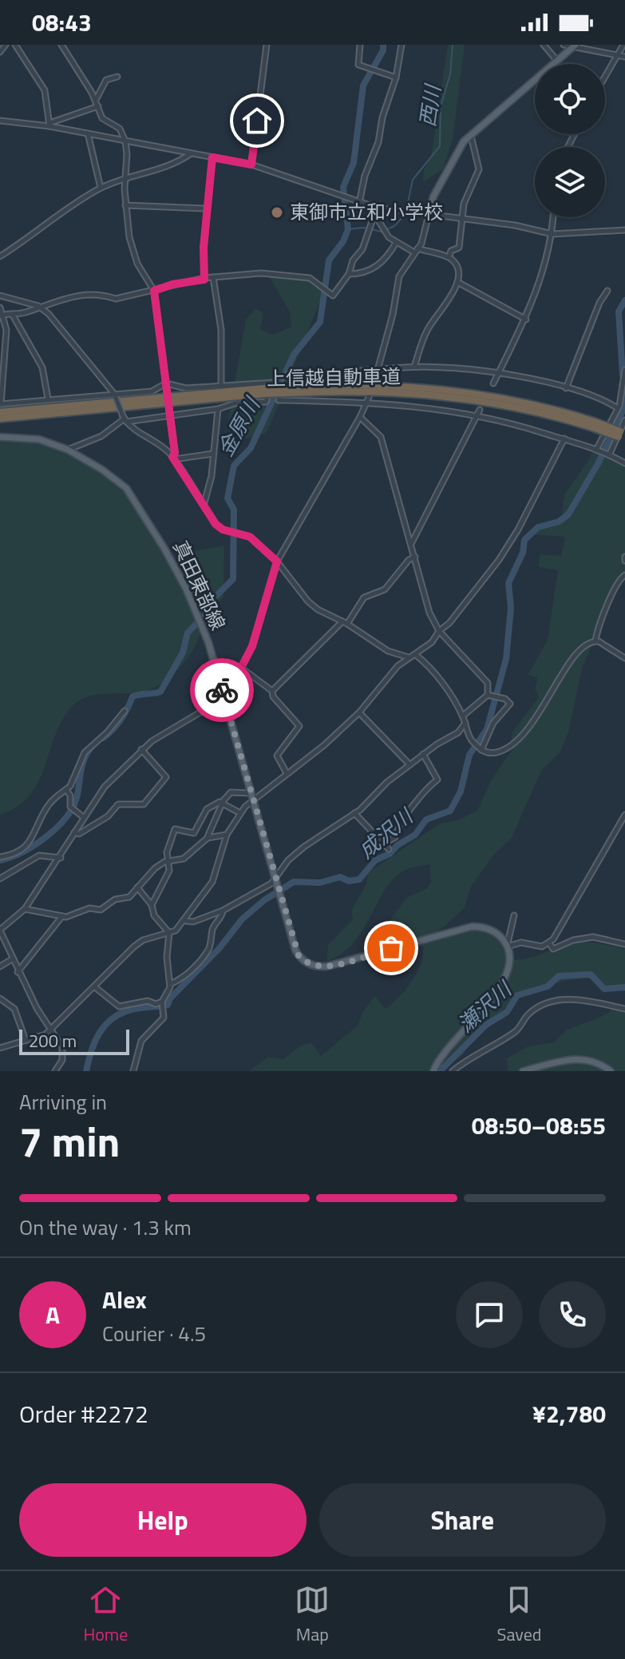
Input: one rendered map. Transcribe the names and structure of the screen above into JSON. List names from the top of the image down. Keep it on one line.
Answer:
{"streets":{"highway":["上信越自動車道"],"main road":["真田東部線"]},"water":["西川","金原川","成沢川","瀬沢川"],"places":["東御市立和小学校"],"scale_bar":"200 m","page":{"status":"08:43","scale":"200 m","heading":["7 min","Arriving in","08:50–08:55"],"panel":["Alex","Courier · 4.5","Order #2272","¥2,780"],"bar":"On the way · 1.3 km","round":"A","buttons":["Help","Share"],"tabs":["Home","Map","Saved"]}}
